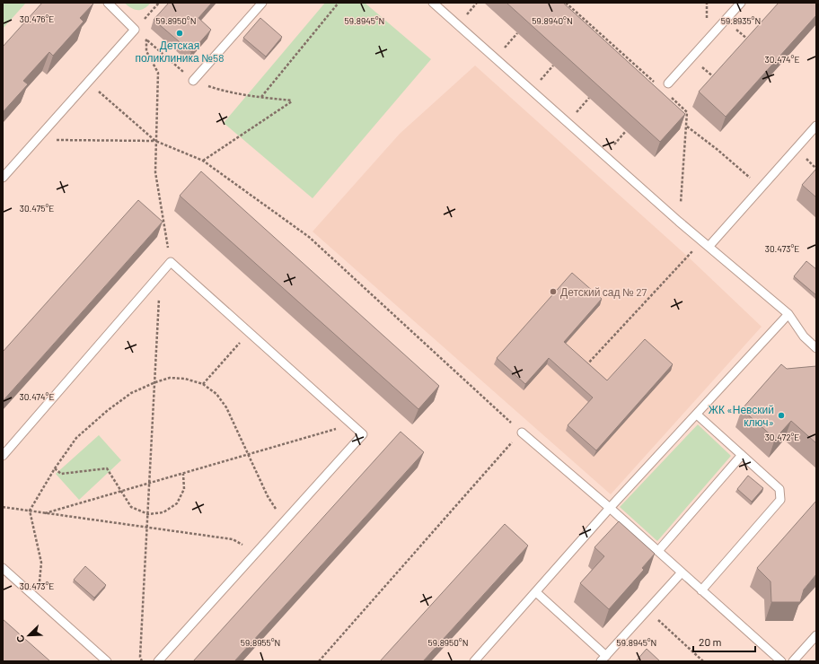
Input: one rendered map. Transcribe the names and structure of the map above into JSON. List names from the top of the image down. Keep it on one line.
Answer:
{"places":["Детская поликлиника №58","Детский сад № 27","ЖК «Невский ключ»"],"scale_bar":"20 m","north":"bottom left","coordinates":["30.476°E","59.8950°N","59.8945°N","59.8940°N","59.8935°N","30.474°E","30.475°E","30.473°E","30.472°E","59.8955°N"]}
